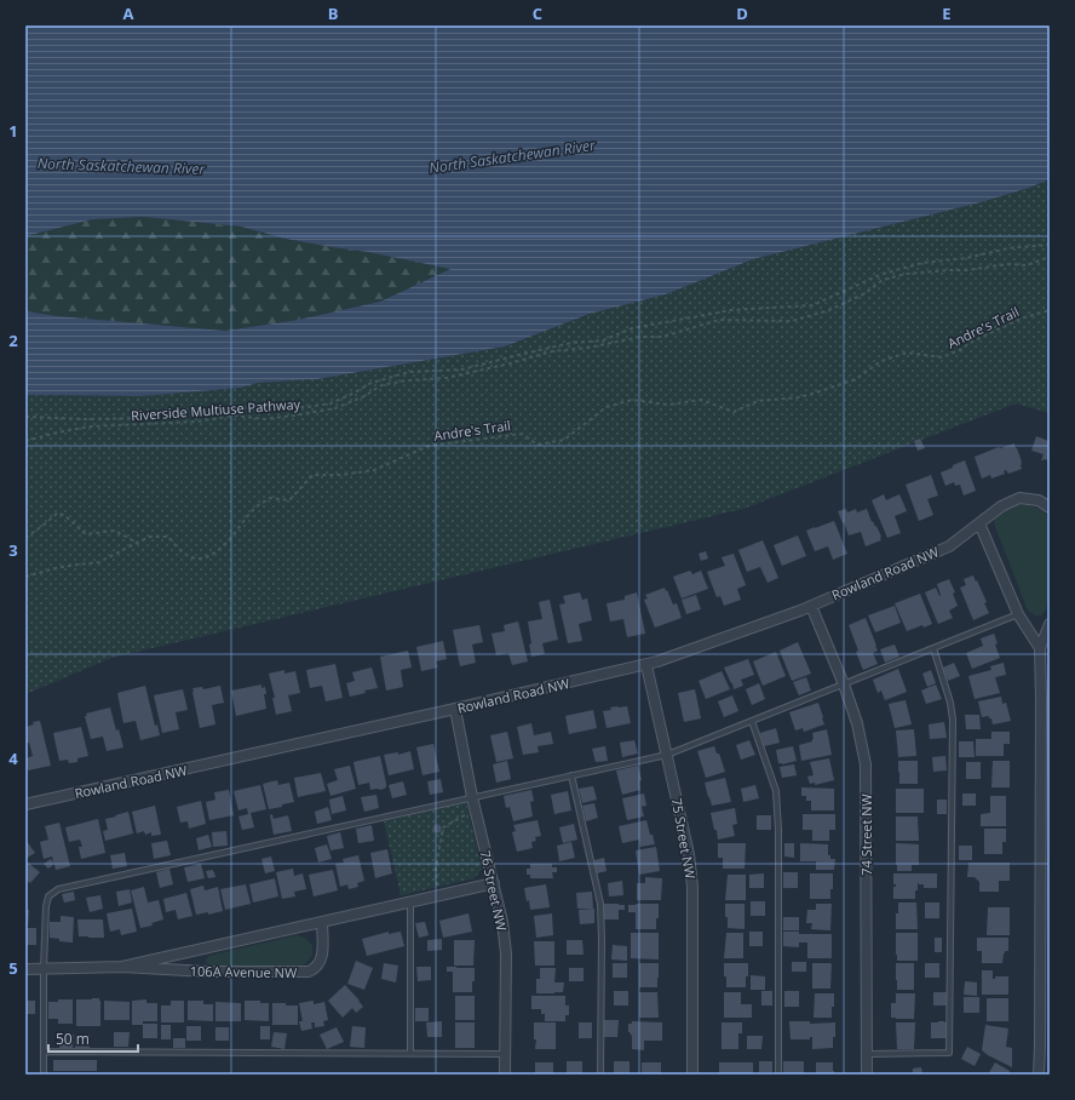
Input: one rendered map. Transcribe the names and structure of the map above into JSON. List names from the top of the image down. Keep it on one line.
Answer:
{"streets":{"street":["Rowland Road NW","74 Street NW","75 Street NW","76 Street NW","106A Avenue NW"],"path":["Andre's Trail","Riverside Multiuse Pathway"]},"crossings":[["Rowland Road NW","74 Street NW"],["Rowland Road NW","75 Street NW"],["Rowland Road NW","76 Street NW"],["76 Street NW","106A Avenue NW"]],"water":["North Saskatchewan River"],"scale_bar":"50 m","grid":{"columns":["A","B","C","D","E"],"rows":["1","2","3","4","5"]}}
